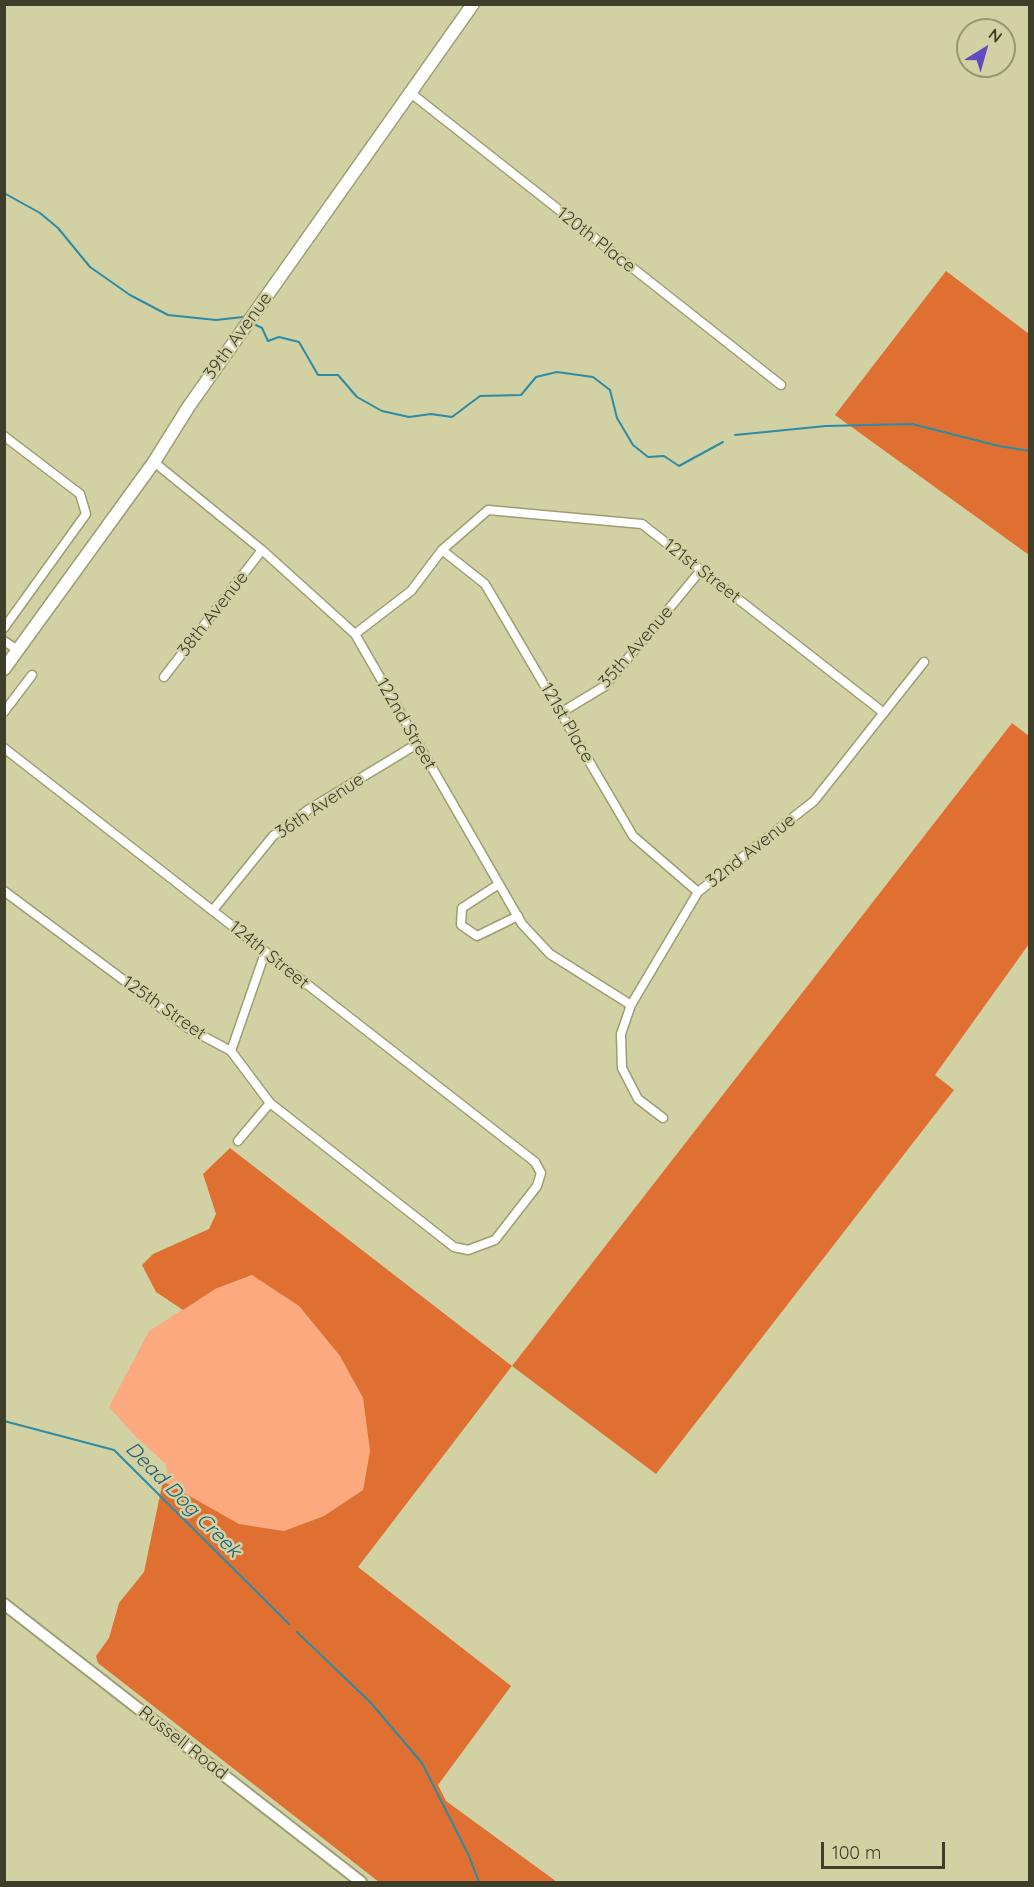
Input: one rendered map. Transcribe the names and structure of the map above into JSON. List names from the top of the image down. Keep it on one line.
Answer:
{"streets":{"main road":["39th Avenue"],"street":["120th Place","121st Street","38th Avenue","35th Avenue","121st Place","122nd Street","36th Avenue","32nd Avenue","124th Street","125th Street","Russell Road"]},"crossings":[["120th Place","39th Avenue"],["39th Avenue","122nd Street"],["121st Street","35th Avenue"],["121st Street","121st Place"],["121st Street","32nd Avenue"],["38th Avenue","122nd Street"],["35th Avenue","121st Place"],["121st Place","32nd Avenue"],["122nd Street","36th Avenue"],["122nd Street","32nd Avenue"],["36th Avenue","124th Street"],["124th Street","125th Street"]],"water":["Dead Dog Creek"],"scale_bar":"100 m","north":"top right"}
